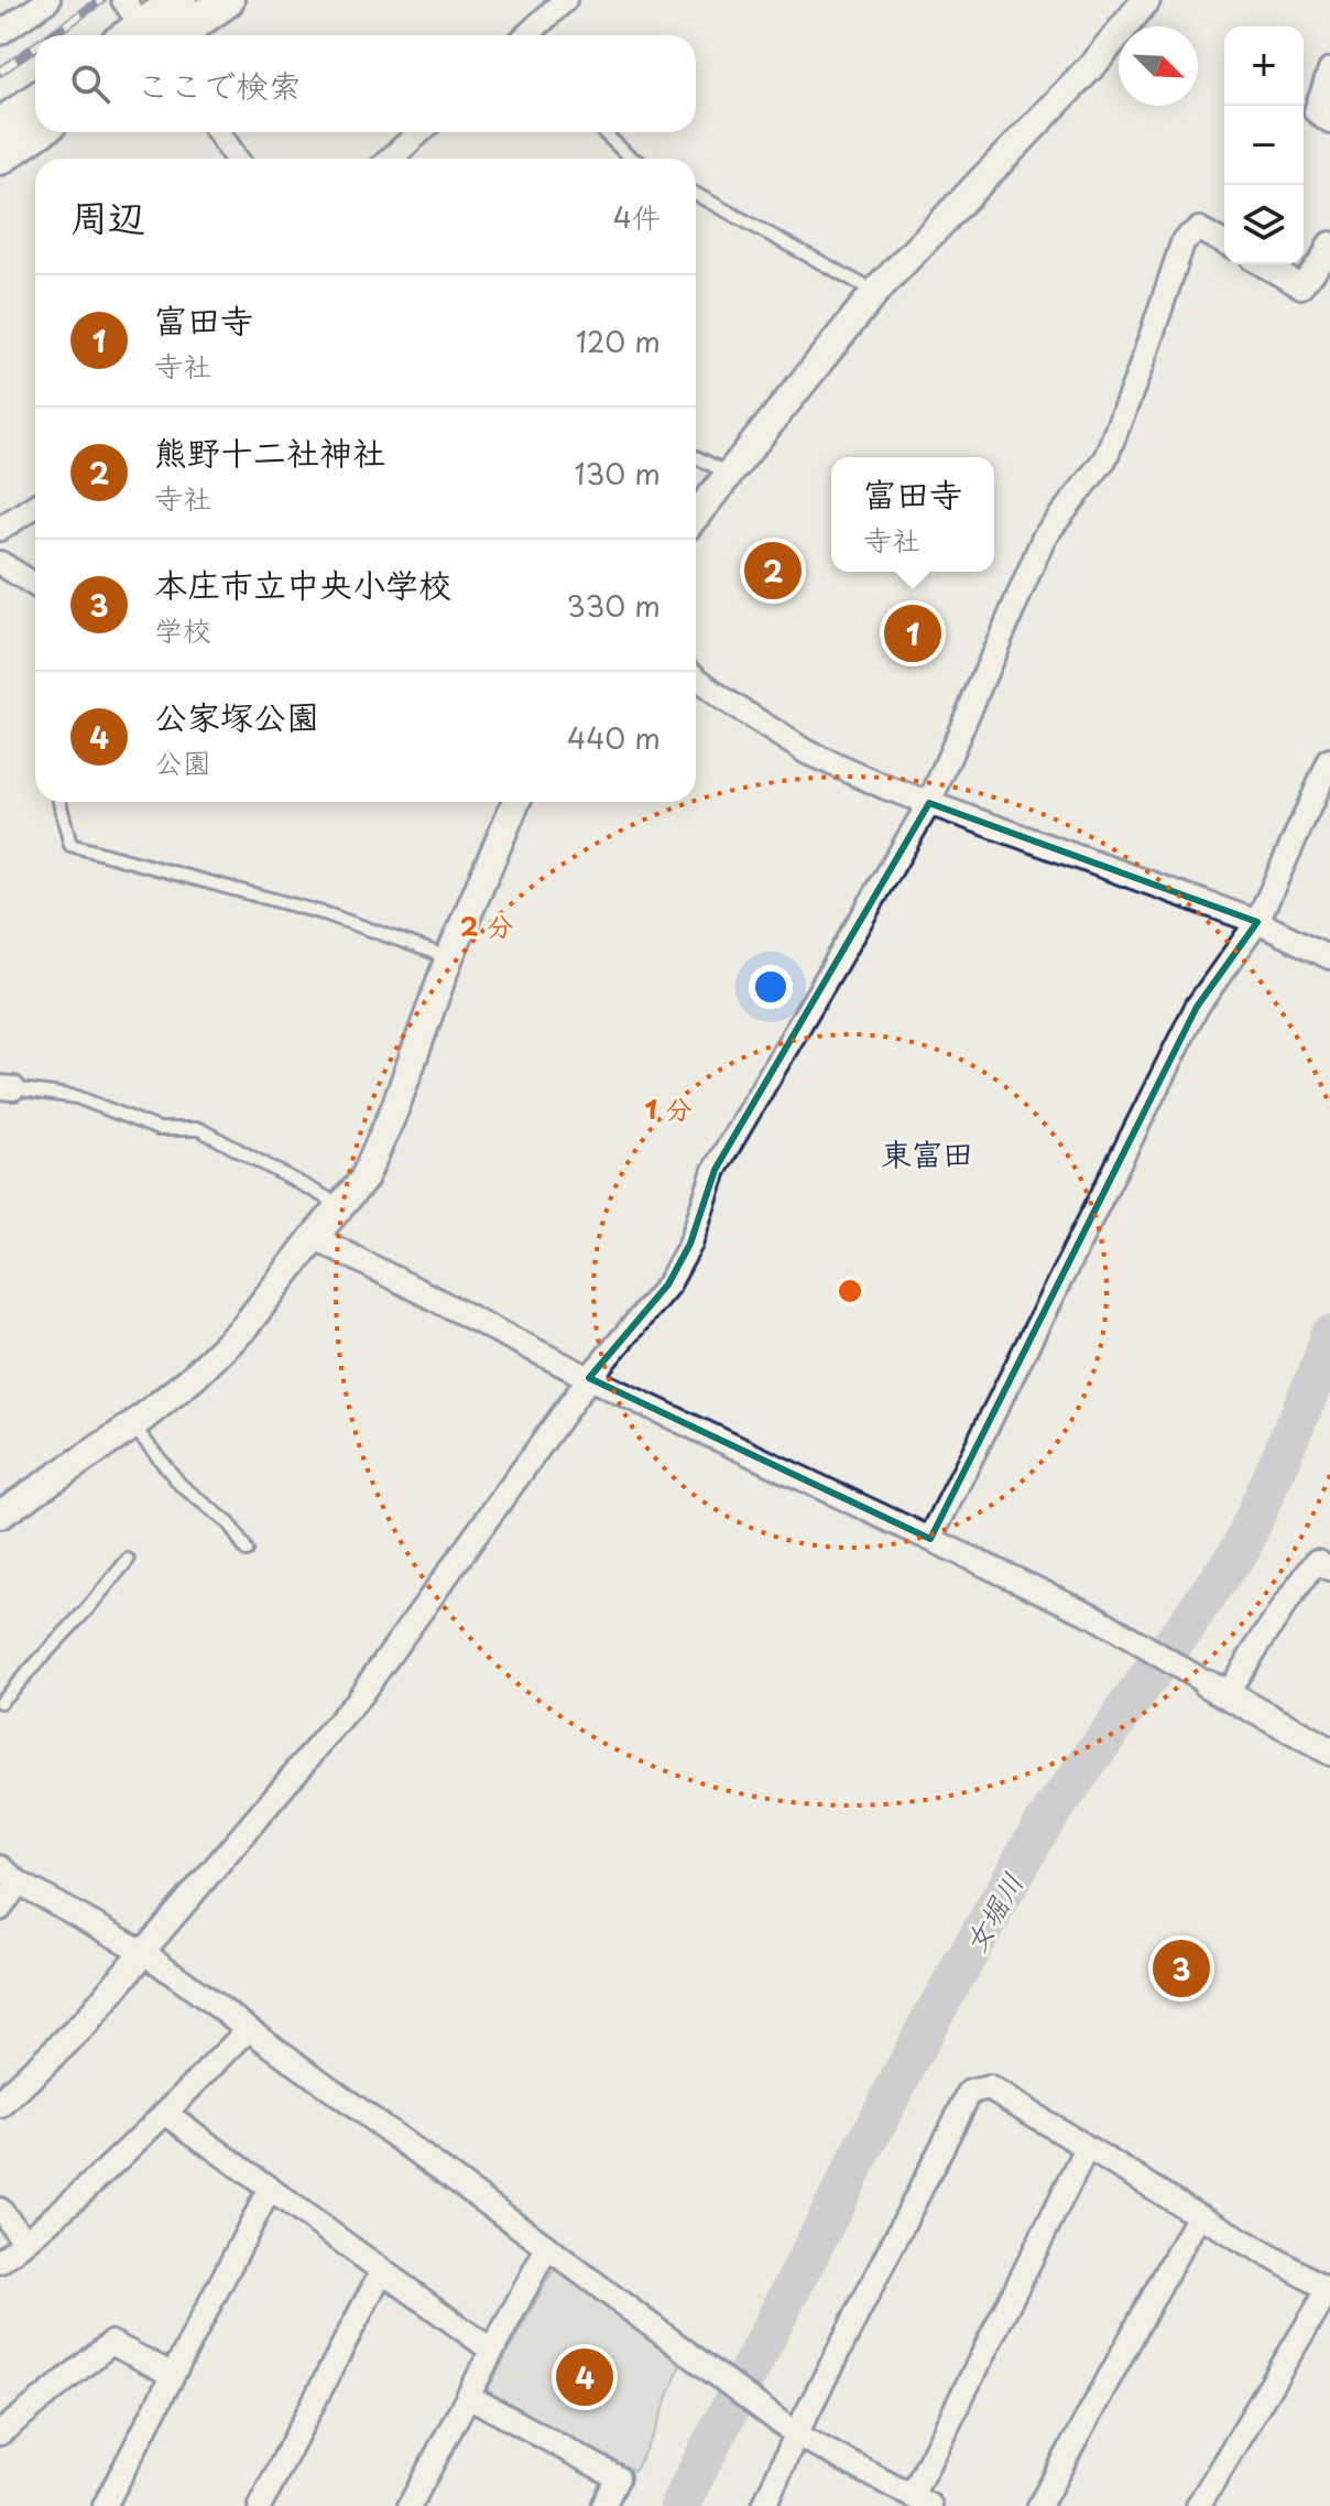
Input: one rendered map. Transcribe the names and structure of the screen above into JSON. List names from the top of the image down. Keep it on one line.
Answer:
{"districts":["東富田"],"water":["女堀川"],"north":"bottom right","page":{"map_buttons":["+","−"],"search":"ここで検索","heading":["周辺","4件"],"list":[{"mark":"1","name":"富田寺","note":"寺社","value":"120 m"},{"mark":"2","name":"熊野十二社神社","note":"寺社","value":"130 m"},{"mark":"3","name":"本庄市立中央小学校","note":"学校","value":"330 m"},{"mark":"4","name":"公家塚公園","note":"公園","value":"440 m"}],"popup":["富田寺","寺社"],"pins":["2","1","3","4"]},"rings":["2 分","1 分"]}
